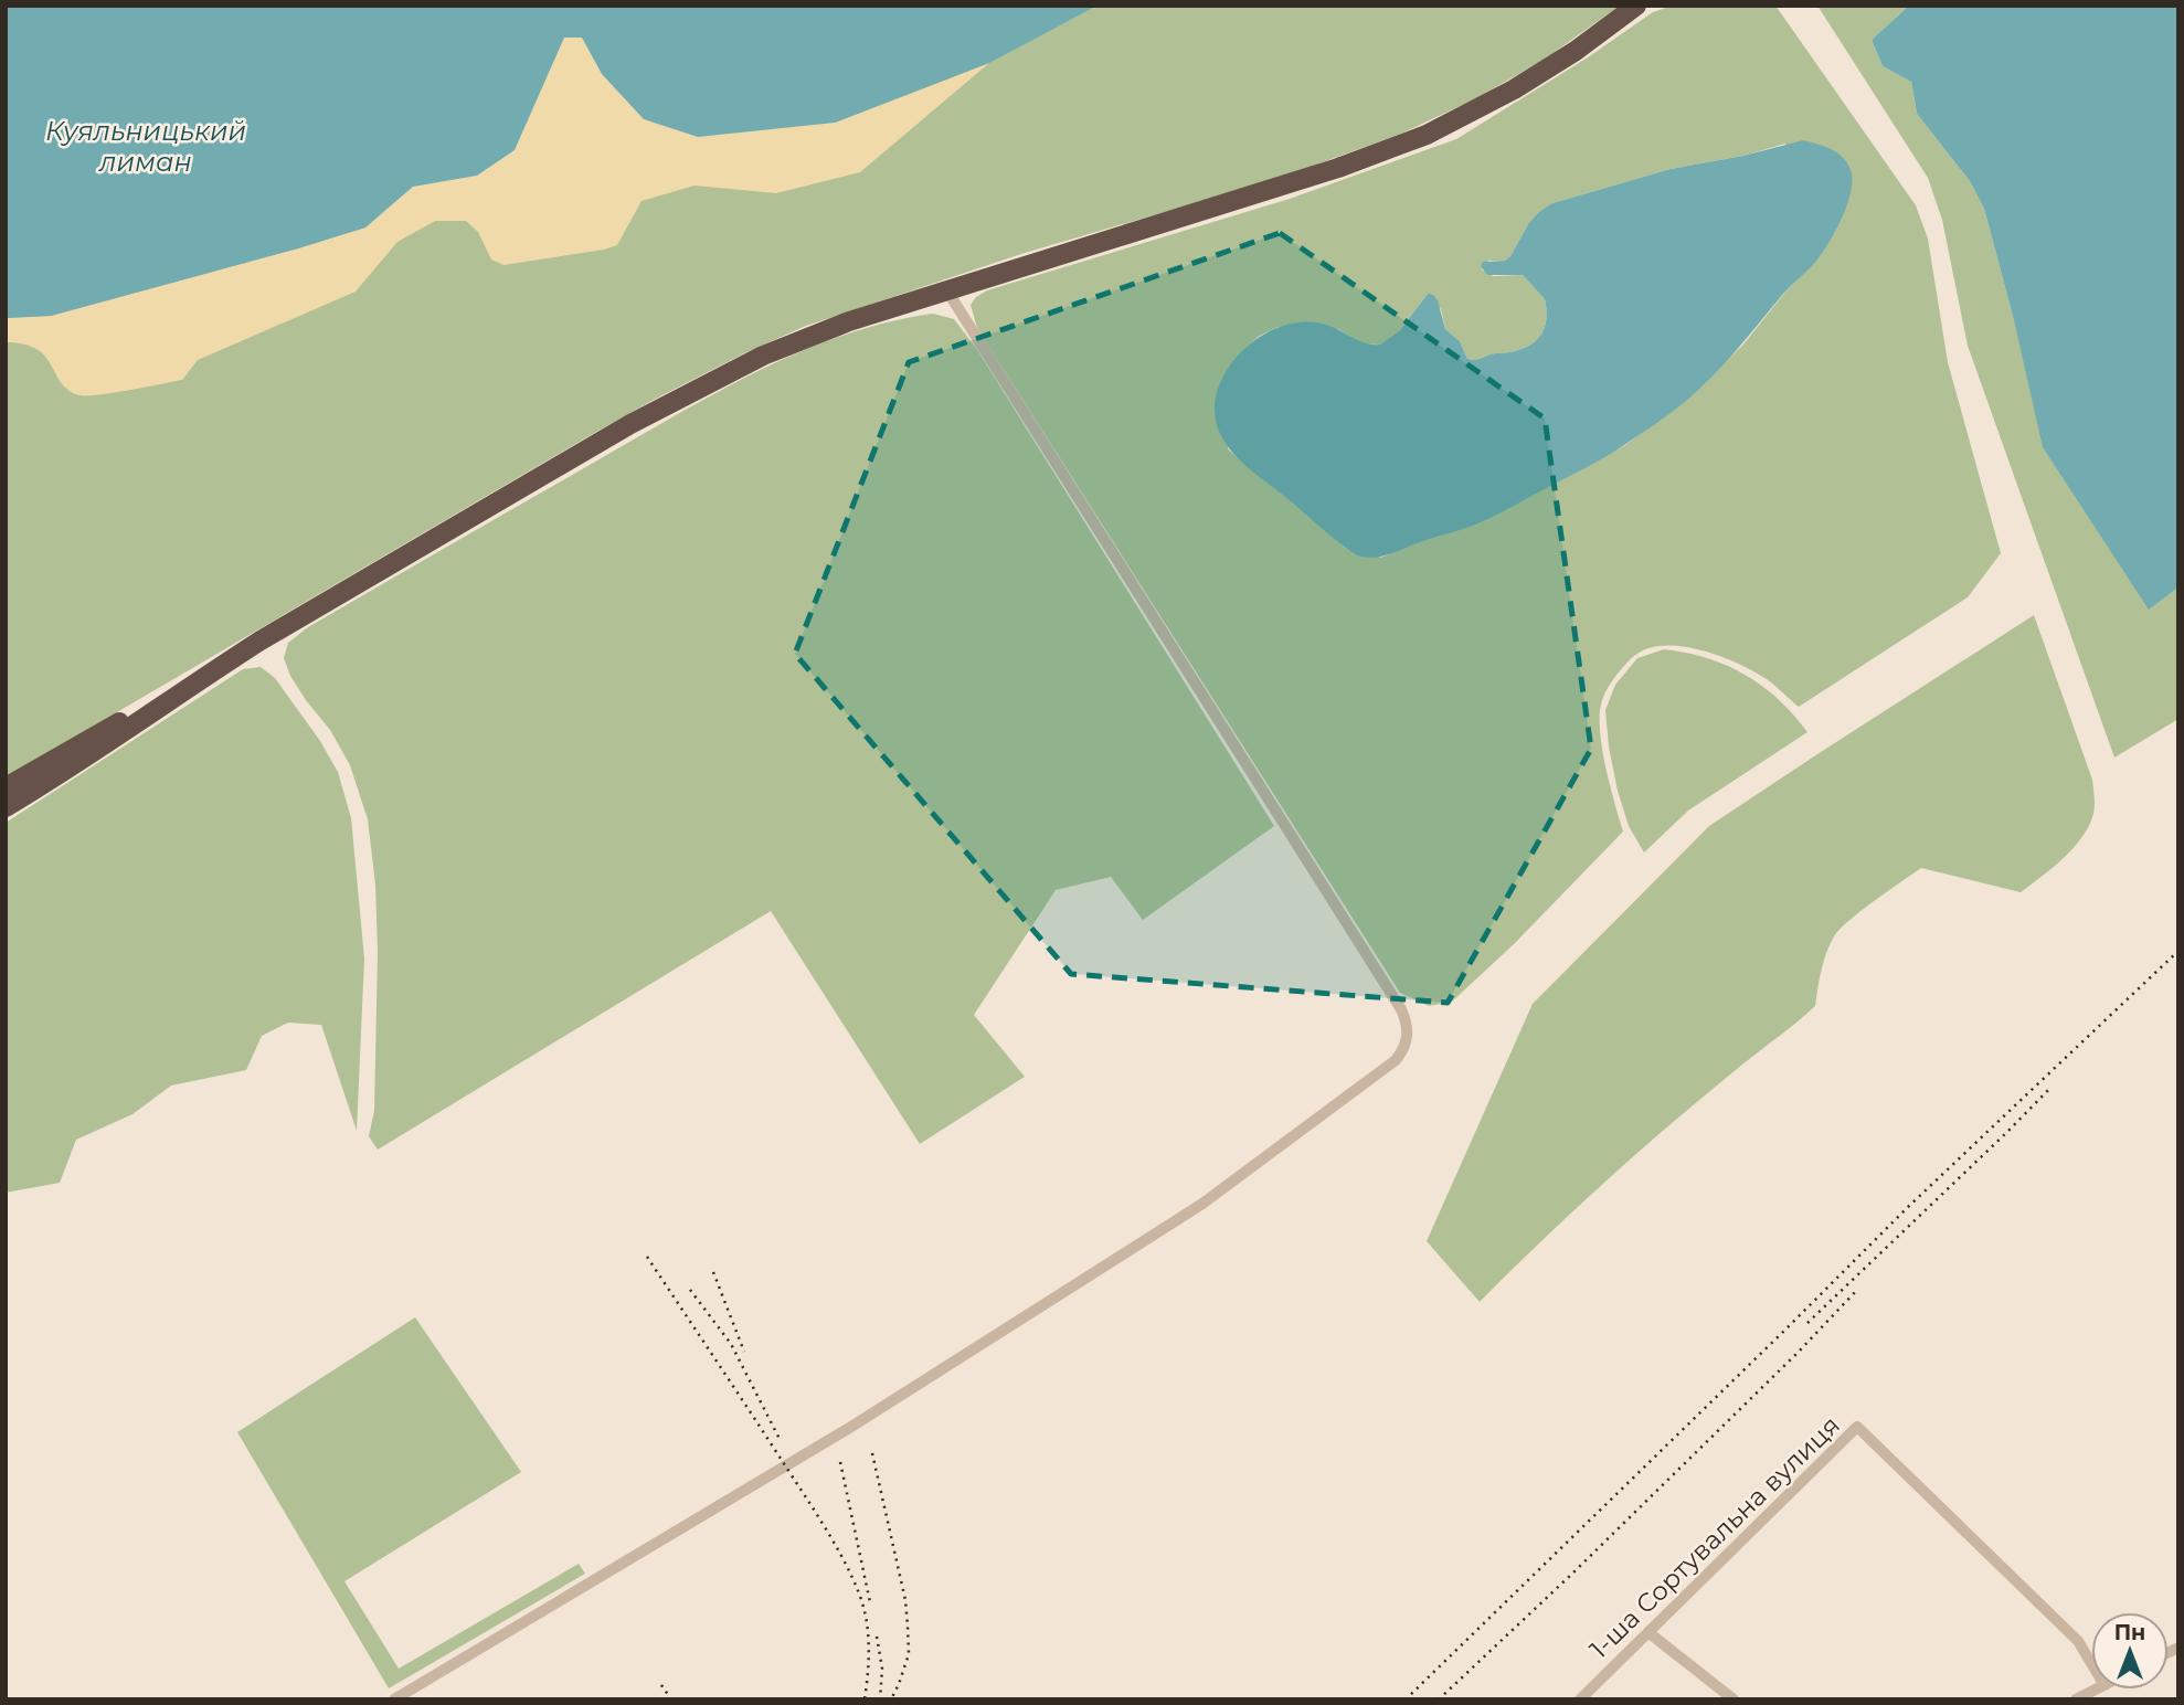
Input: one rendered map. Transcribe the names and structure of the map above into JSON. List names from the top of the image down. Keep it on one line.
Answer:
{"streets":{"street":["1-ша Сортувальна вулиця"]},"water":["Куяльницький лиман"],"north":"top"}
